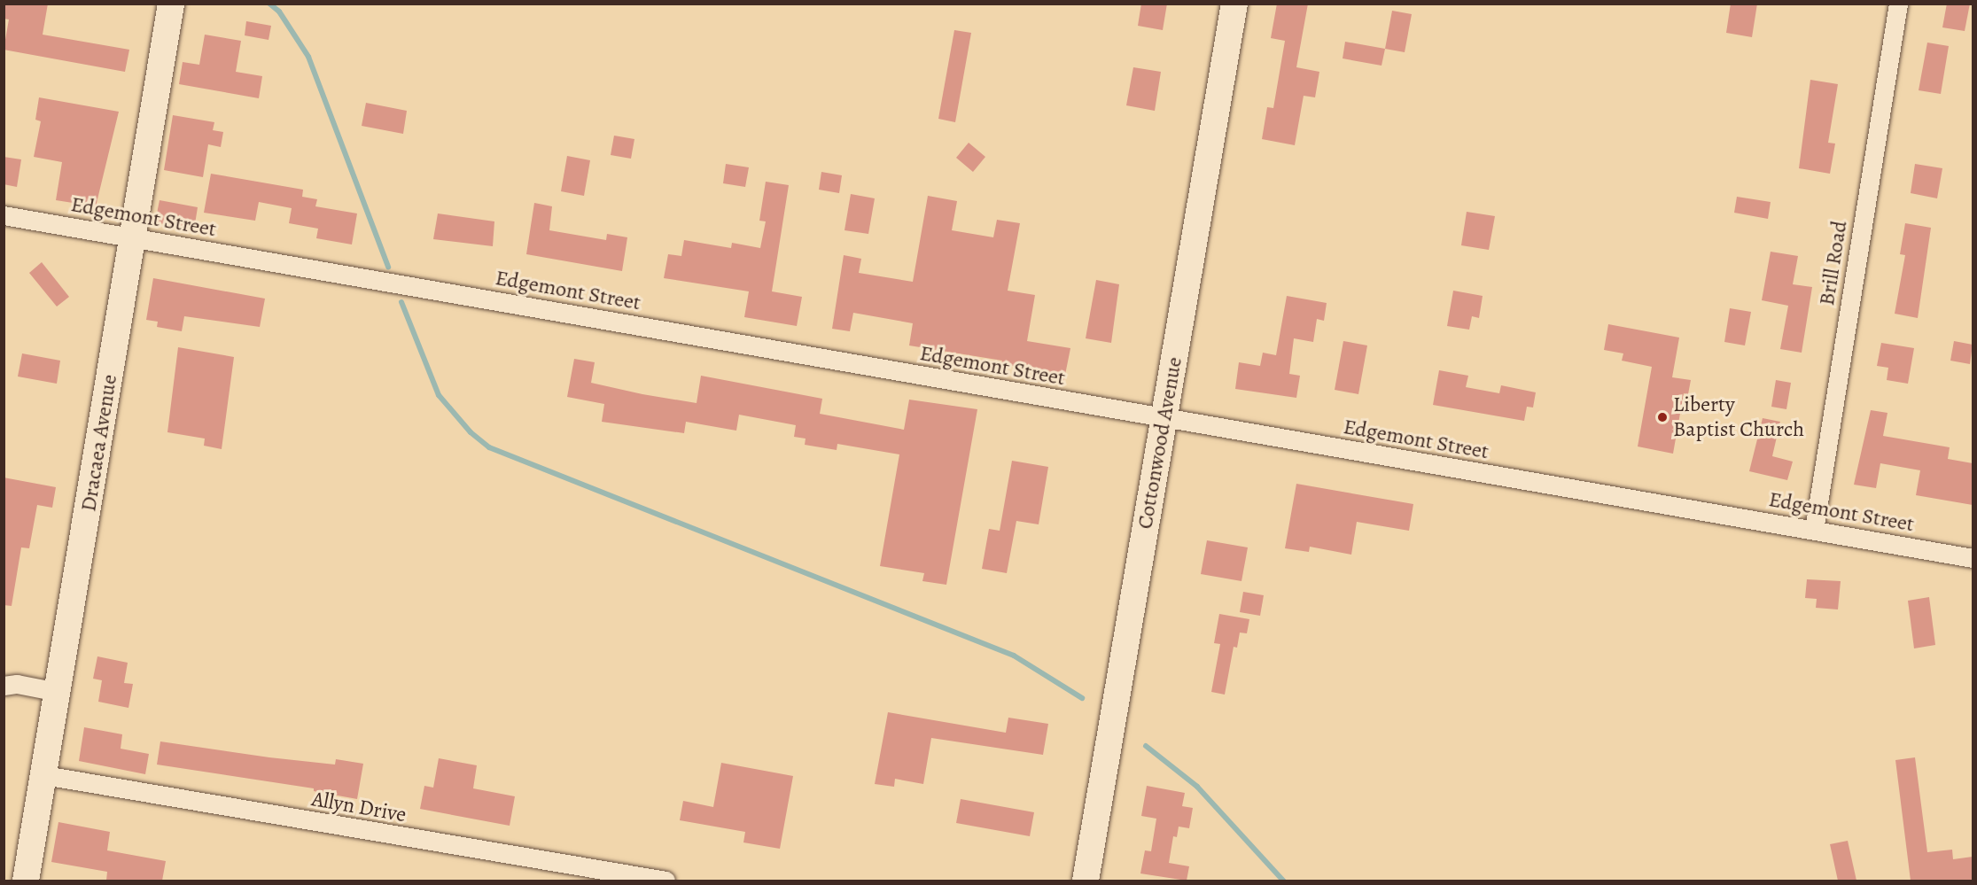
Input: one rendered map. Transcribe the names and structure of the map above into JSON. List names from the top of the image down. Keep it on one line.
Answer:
{"streets":{"street":["Edgemont Street","Brill Road","Dracaea Avenue","Cottonwood Avenue","Allyn Drive"]},"crossings":[["Edgemont Street","Brill Road"],["Edgemont Street","Dracaea Avenue"],["Edgemont Street","Cottonwood Avenue"],["Dracaea Avenue","Allyn Drive"]],"places":["Liberty Baptist Church"]}
